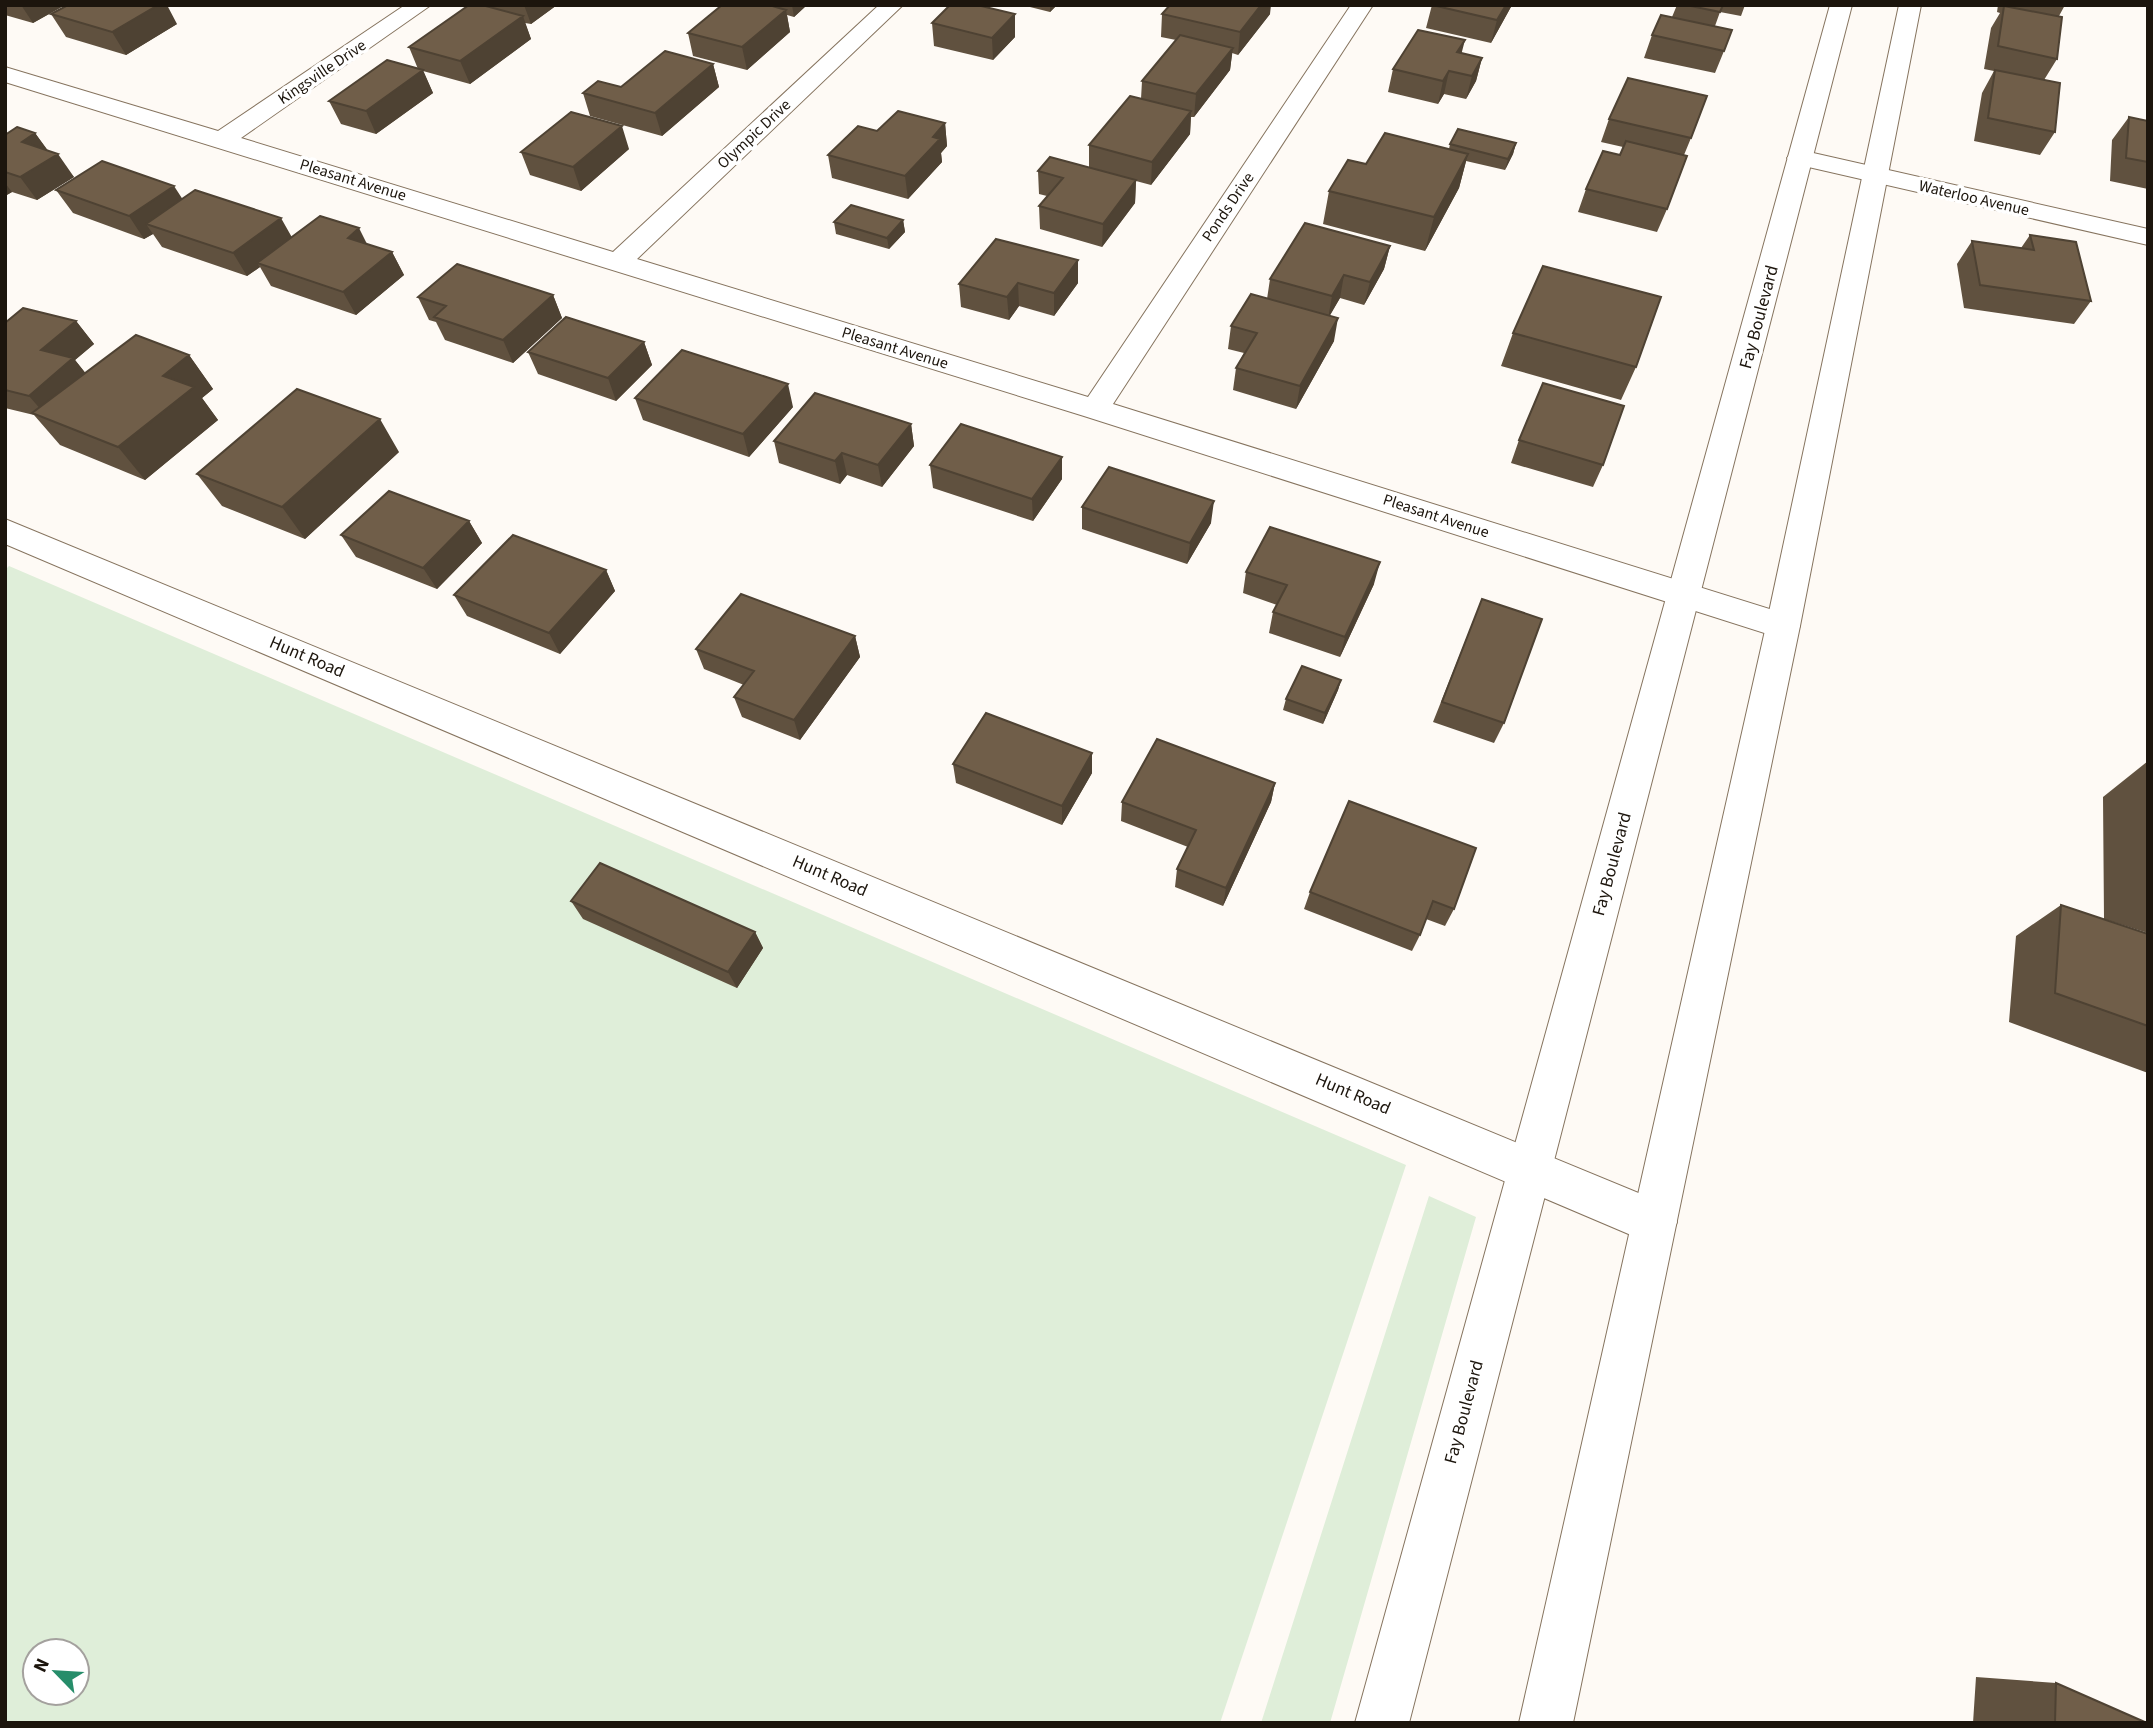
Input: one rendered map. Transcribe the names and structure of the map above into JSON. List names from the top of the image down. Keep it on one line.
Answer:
{"streets":{"street":["Kingsville Drive","Olympic Drive","Pleasant Avenue","Waterloo Avenue","Ponds Drive","Fay Boulevard","Hunt Road"]},"crossings":[["Kingsville Drive","Pleasant Avenue"],["Olympic Drive","Pleasant Avenue"],["Pleasant Avenue","Ponds Drive"],["Pleasant Avenue","Fay Boulevard"],["Waterloo Avenue","Fay Boulevard"],["Fay Boulevard","Hunt Road"]],"north":"top left"}
